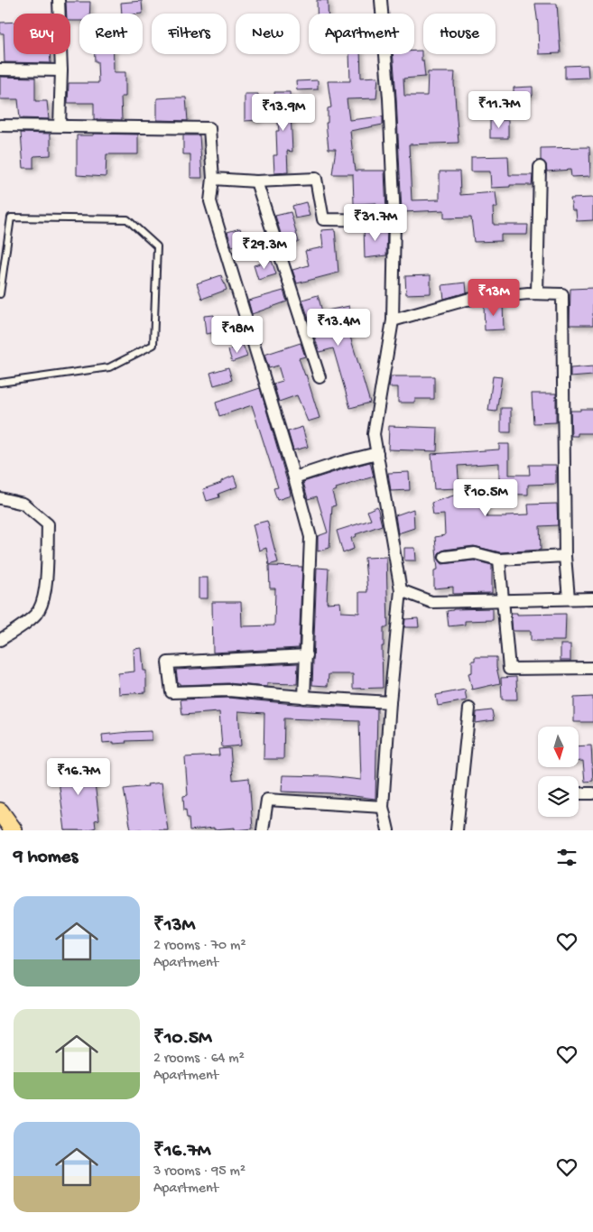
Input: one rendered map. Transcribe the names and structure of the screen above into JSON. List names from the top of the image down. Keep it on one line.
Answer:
{"north":"bottom","page":{"chip":["Buy","Rent","Filters","New","Apartment","House"],"price":["₹11.7M","₹13.9M","₹31.7M","₹29.3M","₹13M","₹13.4M","₹18M","₹10.5M","₹16.7M"],"heading":"9 homes","list":[{"name":"₹13M","note":"2 rooms · 70 m² · Apartment"},{"name":"₹10.5M","note":"2 rooms · 64 m² · Apartment"},{"name":"₹16.7M","note":"3 rooms · 95 m² · Apartment"}]}}
